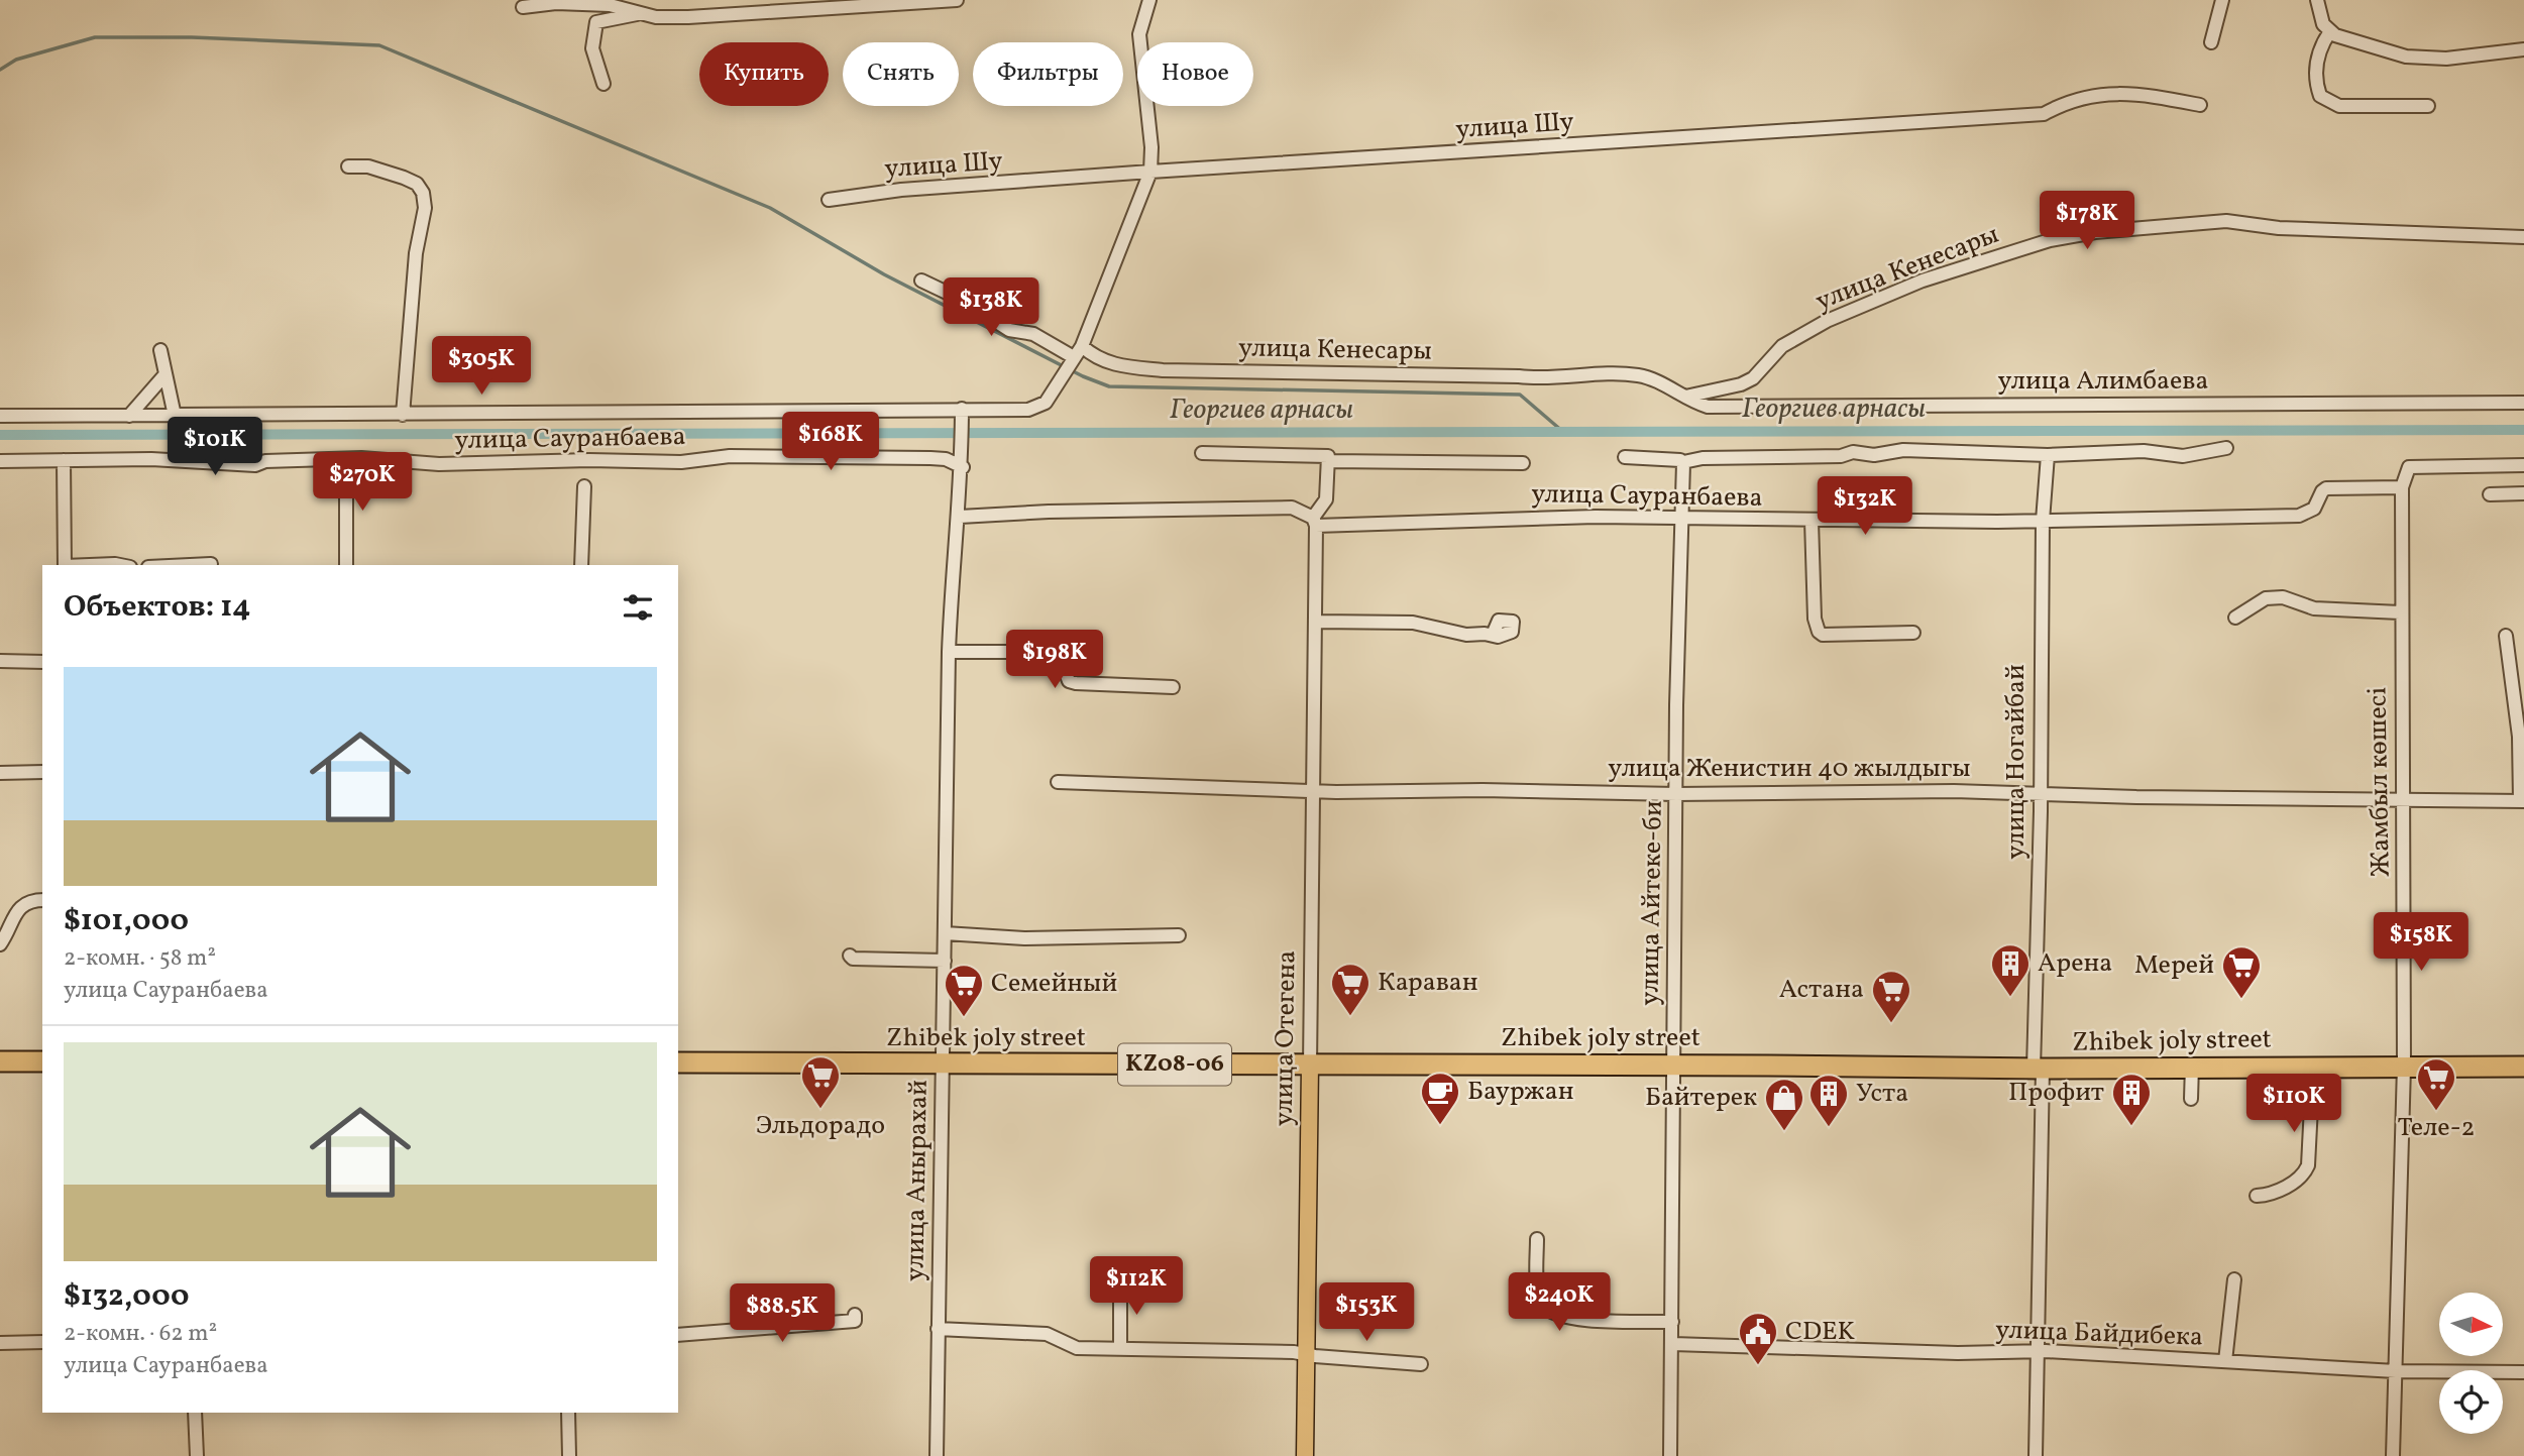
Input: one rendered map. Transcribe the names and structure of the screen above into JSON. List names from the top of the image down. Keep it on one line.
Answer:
{"streets":{"highway":["Zhibek joly street","KZ08-06"],"main road":["улица Отегена"],"street":["улица Шу","улица Кенесары","улица Алимбаева","улица Сауранбаева","улица Ногайбай","улица Женистин 40 жылдыгы","Жамбыл көшесі","улица Айтеке-би","улица Анырахай","улица Байдибека"]},"crossings":[["улица Кенесары","улица Алимбаева"],["улица Сауранбаева","улица Ногайбай"],["улица Сауранбаева","Жамбыл көшесі"],["улица Сауранбаева","улица Айтеке-би"],["улица Сауранбаева","улица Отегена"],["улица Сауранбаева","улица Анырахай"],["улица Ногайбай","улица Женистин 40 жылдыгы"],["улица Ногайбай","Zhibek joly street"],["улица Ногайбай","улица Байдибека"],["улица Женистин 40 жылдыгы","Жамбыл көшесі"],["улица Женистин 40 жылдыгы","улица Айтеке-би"],["улица Женистин 40 жылдыгы","улица Отегена"],["Жамбыл көшесі","Zhibek joly street"],["Жамбыл көшесі","улица Байдибека"],["улица Айтеке-би","Zhibek joly street"],["улица Айтеке-би","улица Байдибека"],["Zhibek joly street","улица Отегена"],["Zhibek joly street","улица Анырахай"]],"water":["Георгиев арнасы"],"places":{"building":["Арена","Профит","Уста"],"supermarket":["Мерей","Караван","Семейный","Астана","Эльдорадо","Теле-2"],"cafe":["Бауржан"],"shop":["Байтерек"],"public building":["CDEK"]},"north":"right","page":{"chip":["Купить","Снять","Фильтры","Новое"],"price":["$178K","$138K","$305K","$168K","$101K","$270K","$132K","$198K","$158K","$110K","$112K","$240K","$153K","$88.5K"],"heading":"Объектов: 14","list":[{"name":"$101,000","note":"2-комн. · 58 m² · улица Сауранбаева"},{"name":"$132,000","note":"2-комн. · 62 m² · улица Сауранбаева"}]}}
